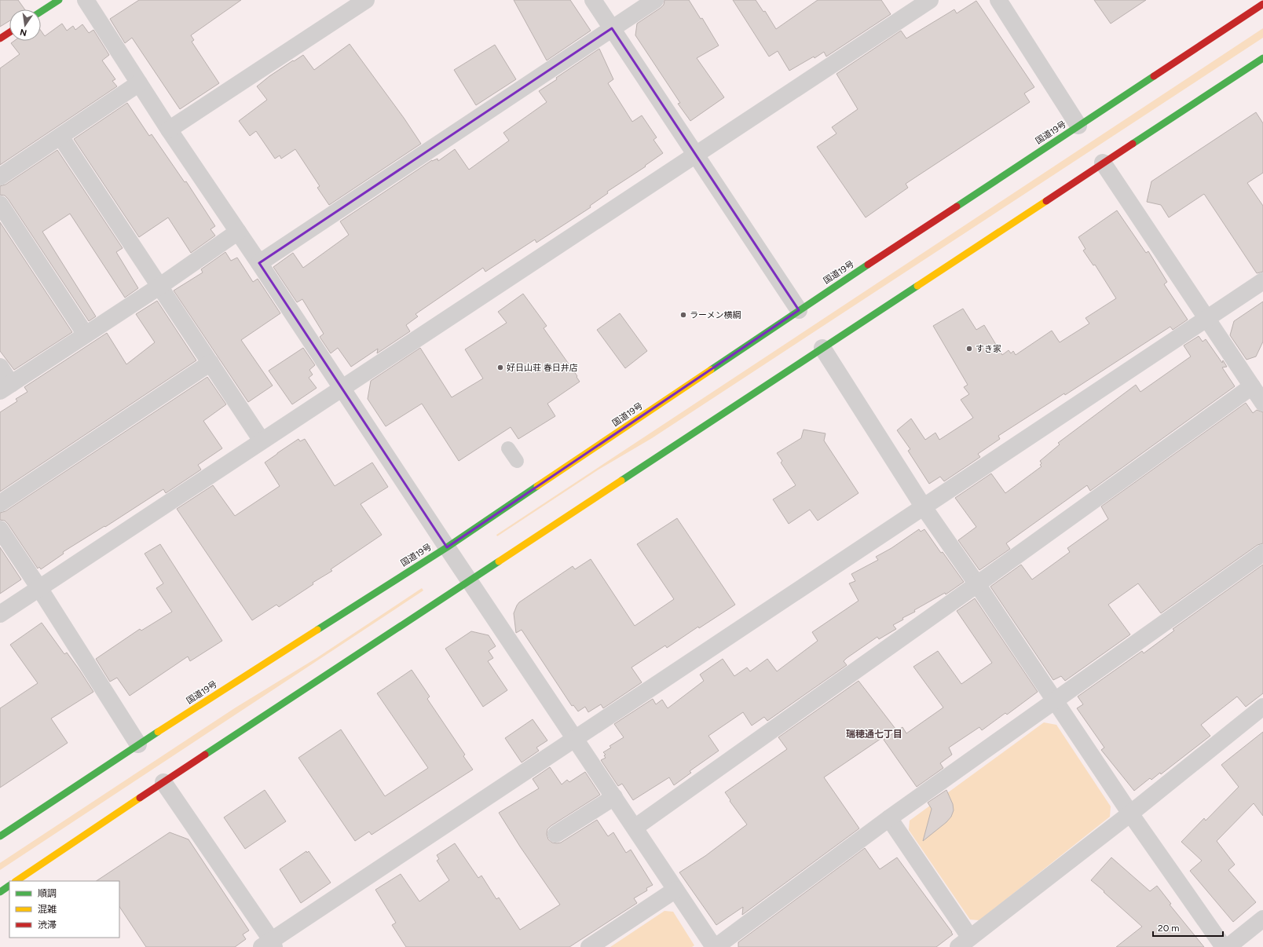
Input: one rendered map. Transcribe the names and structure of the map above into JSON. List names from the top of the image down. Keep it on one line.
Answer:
{"streets":{"main road":["国道19号"]},"districts":["瑞穂通七丁目"],"places":["ラーメン横綱","すき家","好日山荘 春日井店"],"legend":["順調","混雑","渋滞"],"scale_bar":"20 m","north":"bottom"}
